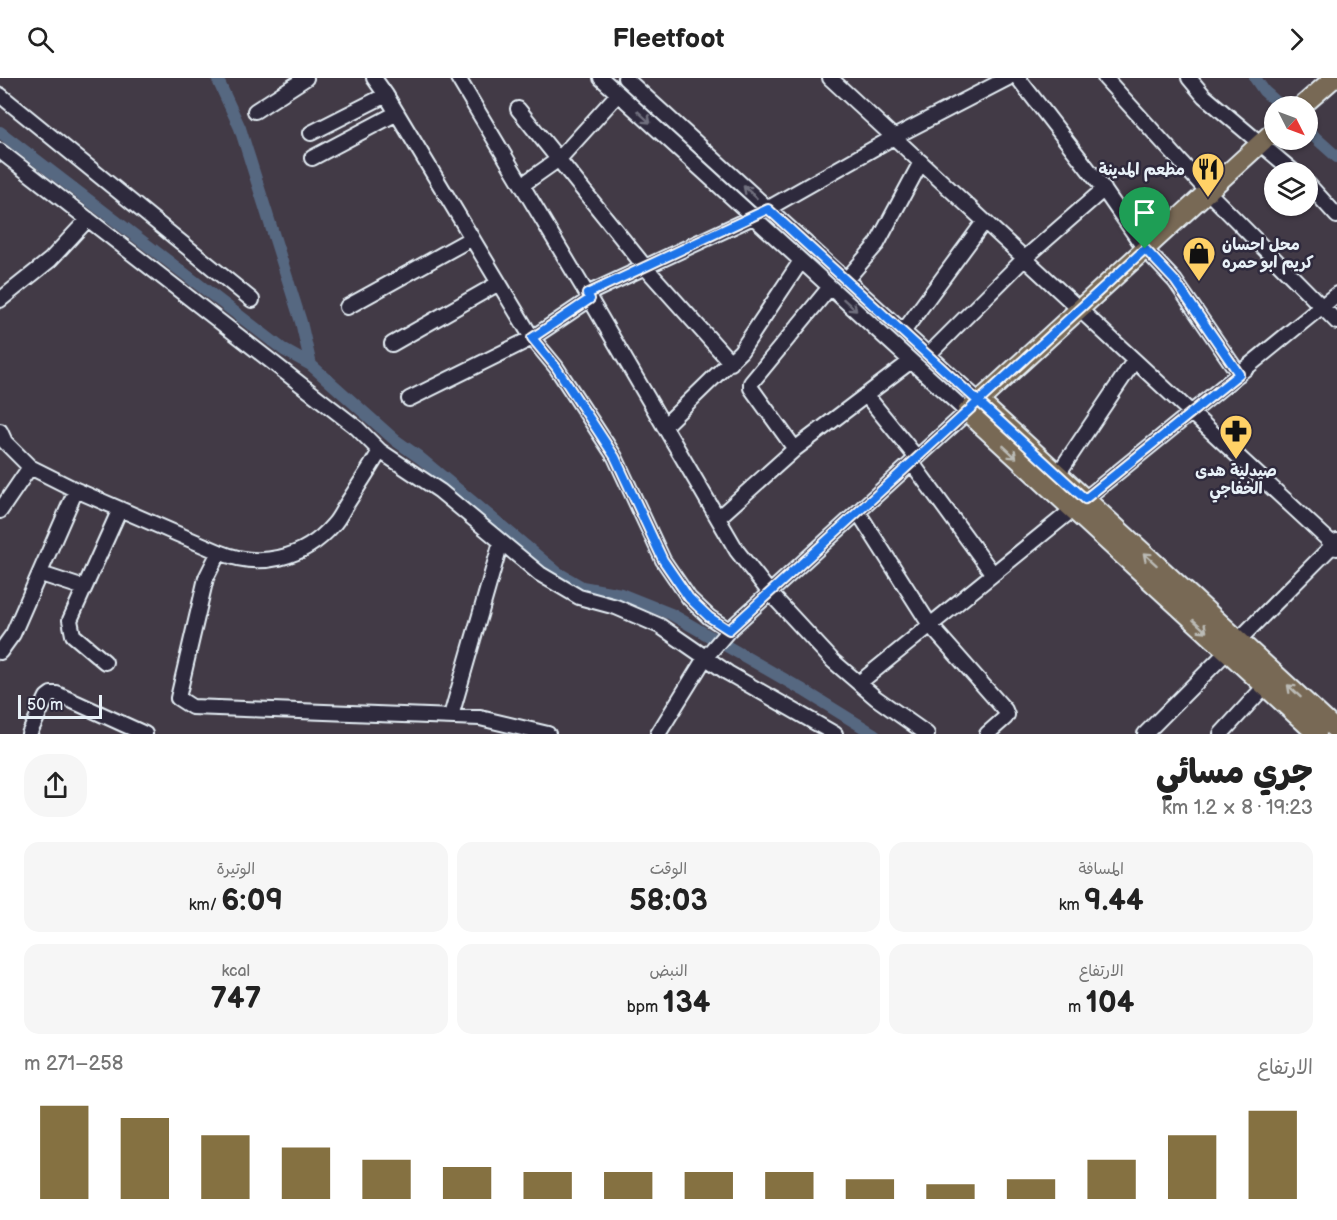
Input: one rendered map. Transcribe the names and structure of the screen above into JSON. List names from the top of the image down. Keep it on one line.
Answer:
{"places":{"restaurant":["مطعم المدينة"],"shop":["محل احسان كريم ابو حمره"],"pharmacy":["صيدلية هدى الخفاجي"]},"scale_bar":"50 m","north":"bottom right","page":{"header":"Fleetfoot","scale":"50 m","heading":["جري مسائي","19:23 · 8 × 1.2 km"],"stats":[["المسافة","9.44 km"],["الوقت","58:03"],["الوتيرة","6:09 /km"],["الارتفاع","104 m"],["النبض","134 bpm"],["kcal","747"]],"chart":["الارتفاع","258–271 m"]}}
